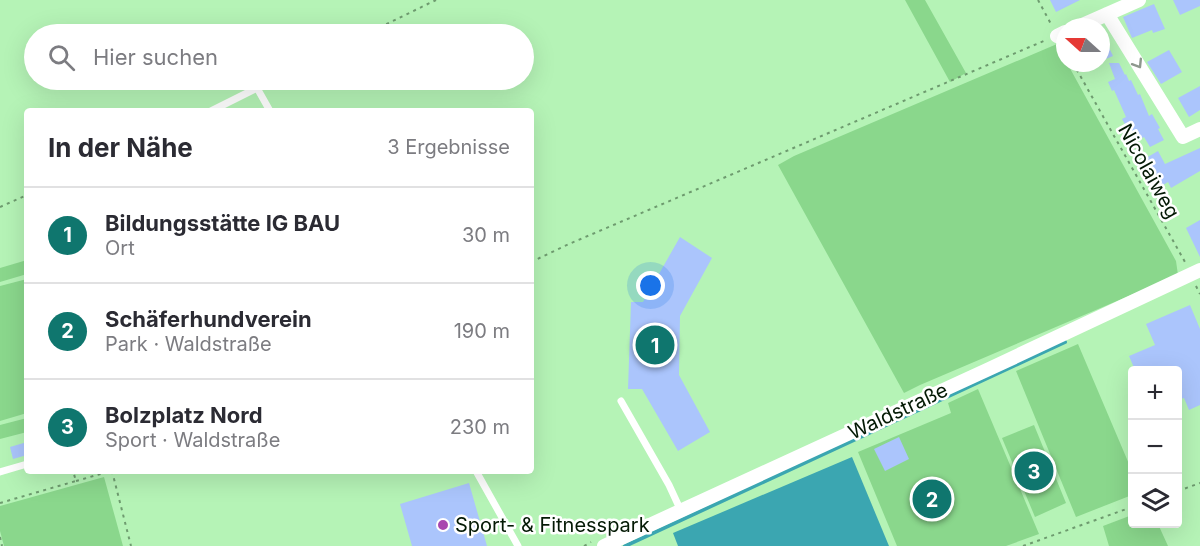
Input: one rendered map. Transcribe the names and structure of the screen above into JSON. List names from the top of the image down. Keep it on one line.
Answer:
{"streets":{"street":["Waldstraße"],"path":["Nicolaiweg"]},"crossings":[["Nicolaiweg","Waldstraße"]],"places":["Sport- & Fitnesspark"],"north":"left","page":{"search":"Hier suchen","heading":["In der Nähe","3 Ergebnisse"],"list":[{"mark":"1","name":"Bildungsstätte IG BAU","note":"Ort","value":"30 m"},{"mark":"2","name":"Schäferhundverein","note":"Park · Waldstraße","value":"190 m"},{"mark":"3","name":"Bolzplatz Nord","note":"Sport · Waldstraße","value":"230 m"}],"pins":["1","3","2"],"map_buttons":["+","−"]}}
